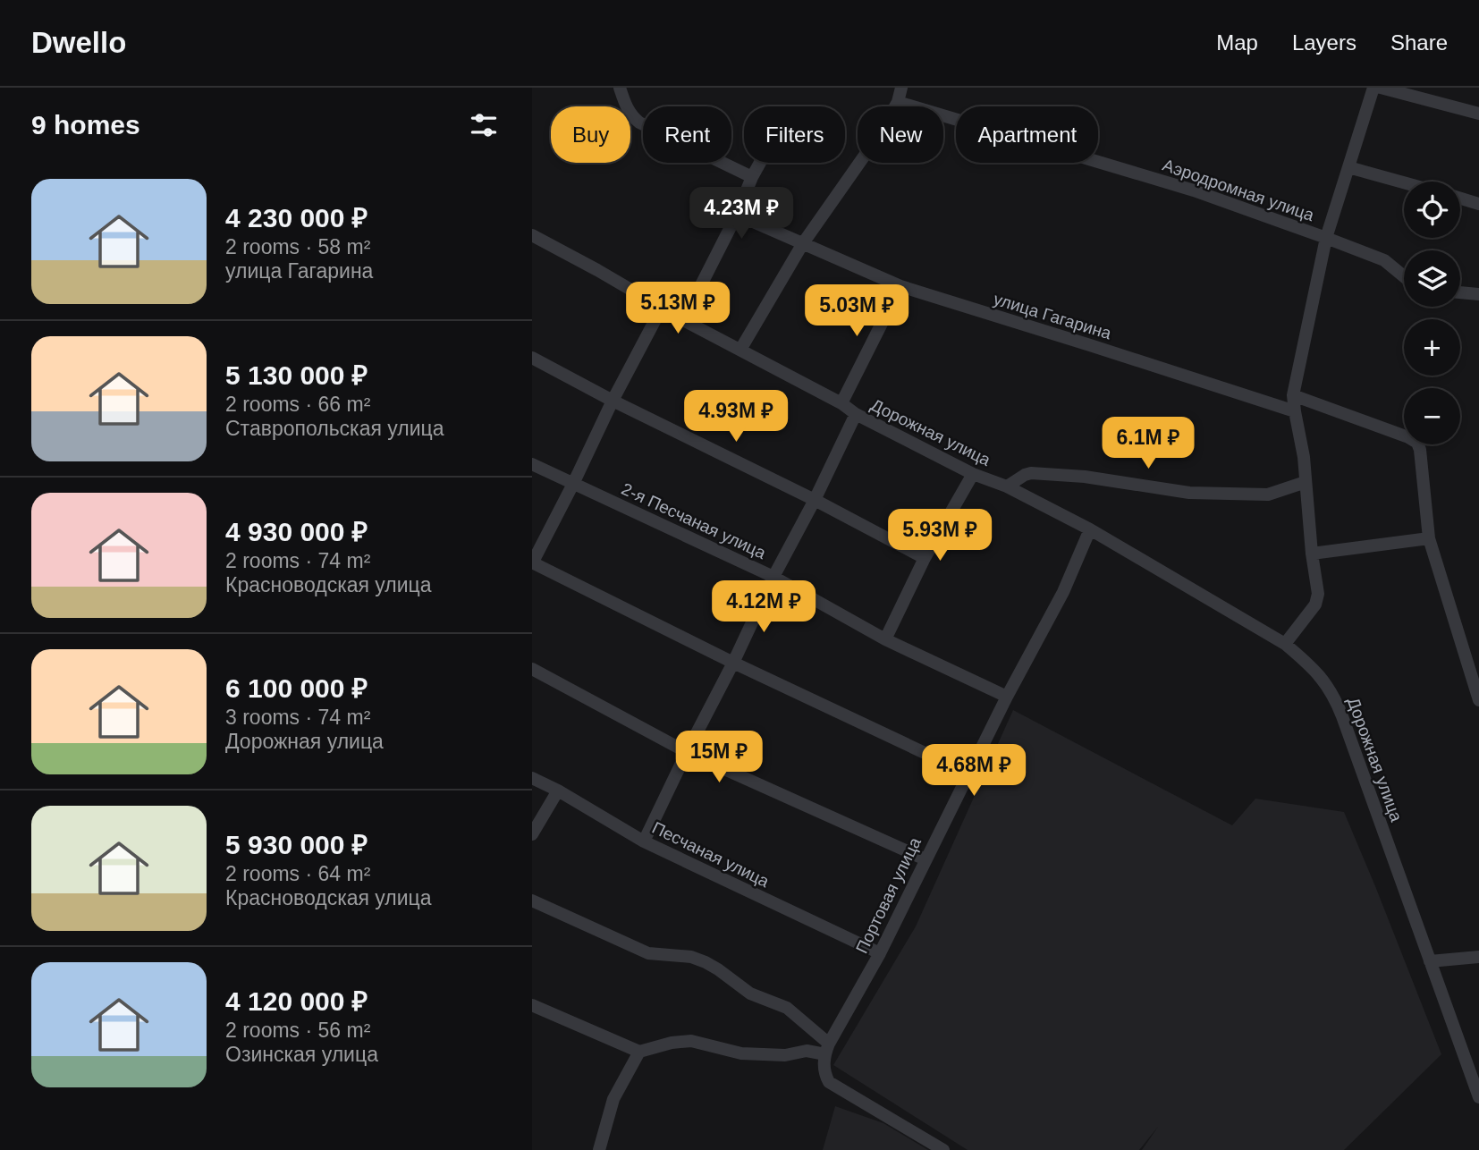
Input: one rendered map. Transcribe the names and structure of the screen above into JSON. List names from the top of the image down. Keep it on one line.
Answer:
{"streets":{"street":["Аэродромная улица","улица Гагарина","Дорожная улица","2-я Песчаная улица","Песчаная улица","Портовая улица"]},"crossings":[["Дорожная улица","Портовая улица"],["2-я Песчаная улица","Портовая улица"],["Песчаная улица","Портовая улица"]],"page":{"header":"Dwello","nav":["Map","Layers","Share"],"heading":"9 homes","chip":["Buy","Rent","Filters","New","Apartment"],"list":[{"name":"4 230 000 ₽","note":"2 rooms · 58 m² · улица Гагарина"},{"name":"5 130 000 ₽","note":"2 rooms · 66 m² · Ставропольская улица"},{"name":"4 930 000 ₽","note":"2 rooms · 74 m² · Красноводская улица"},{"name":"6 100 000 ₽","note":"3 rooms · 74 m² · Дорожная улица"},{"name":"5 930 000 ₽","note":"2 rooms · 64 m² · Красноводская улица"},{"name":"4 120 000 ₽","note":"2 rooms · 56 m² · Озинская улица"}],"map_buttons":["+","−"],"price":["4.23M ₽","5.13M ₽","5.03M ₽","4.93M ₽","6.1M ₽","5.93M ₽","4.12M ₽","15M ₽","4.68M ₽"]}}
